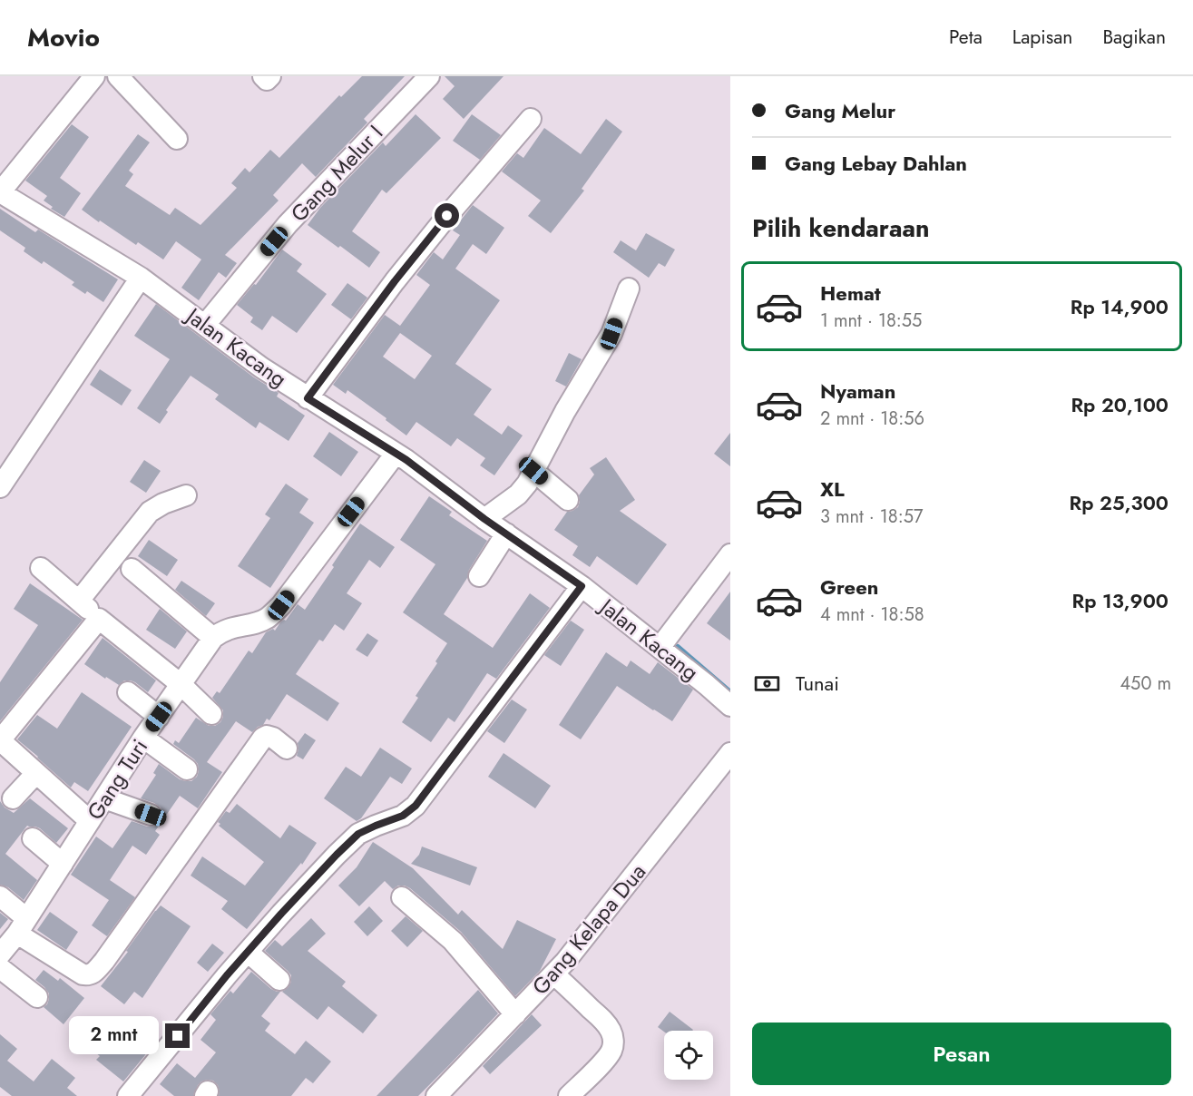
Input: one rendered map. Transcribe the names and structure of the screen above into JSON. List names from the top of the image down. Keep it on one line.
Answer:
{"streets":{"street":["Gang Melur I","Jalan Kacang","Gang Turi","Gang Kelapa Dua"]},"crossings":[["Gang Melur I","Jalan Kacang"],["Jalan Kacang","Gang Turi"]],"page":{"header":"Movio","nav":["Peta","Lapisan","Bagikan"],"banner":["Gang Melur","Gang Lebay Dahlan"],"heading":"Pilih kendaraan","list":[{"name":"Hemat","note":"1 mnt · 18:55","value":"Rp 14,900"},{"name":"Nyaman","note":"2 mnt · 18:56","value":"Rp 20,100"},{"name":"XL","note":"3 mnt · 18:57","value":"Rp 25,300"},{"name":"Green","note":"4 mnt · 18:58","value":"Rp 13,900"}],"pay":["Tunai","450 m"],"buttons":"Pesan","bubble":"2 mnt"}}
